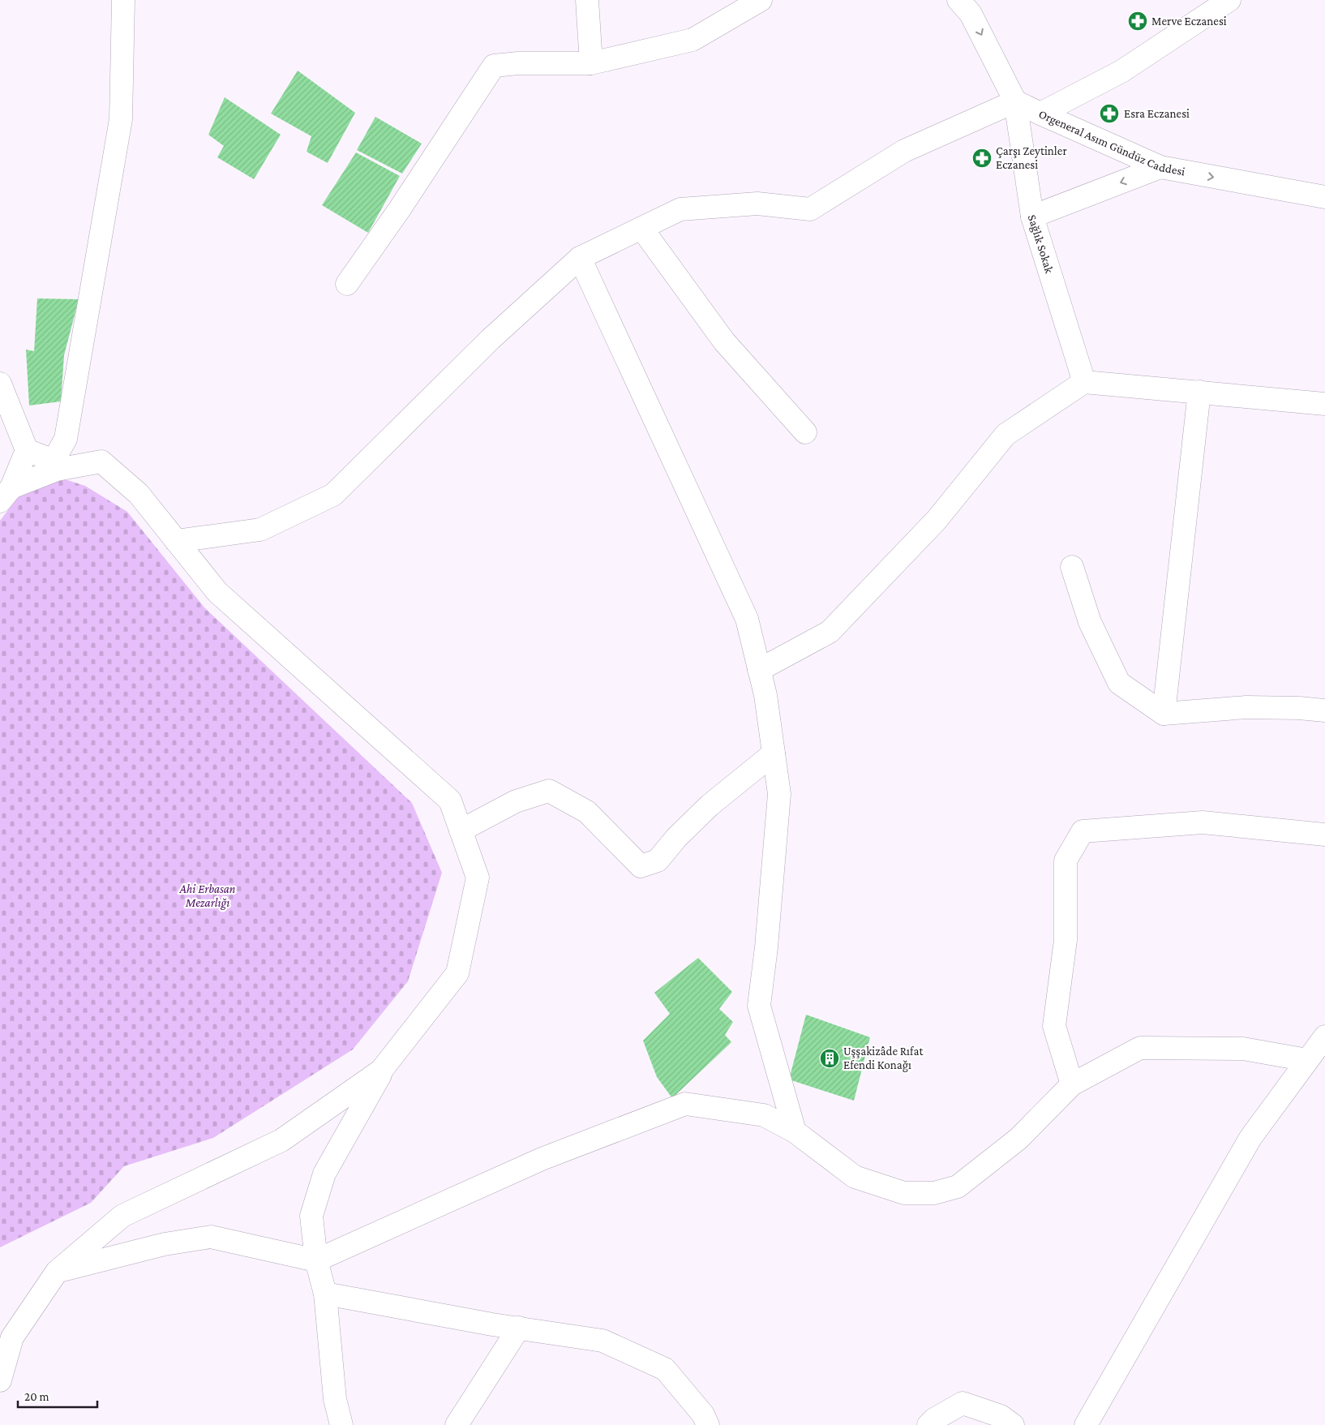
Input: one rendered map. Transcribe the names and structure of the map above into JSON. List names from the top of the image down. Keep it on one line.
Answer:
{"streets":{"street":["Orgeneral Asım Gündüz Caddesi","Sağlık Sokak"]},"crossings":[["Orgeneral Asım Gündüz Caddesi","Sağlık Sokak"]],"one_way":["Orgeneral Asım Gündüz Caddesi"],"parks":["Ahi Erbasan Mezarlığı"],"places":{"pharmacy":["Merve Eczanesi","Esra Eczanesi","Çarşı Zeytinler Eczanesi"],"building":["Uşşakizâde Rıfat Efendi Konağı"]},"scale_bar":"20 m"}
